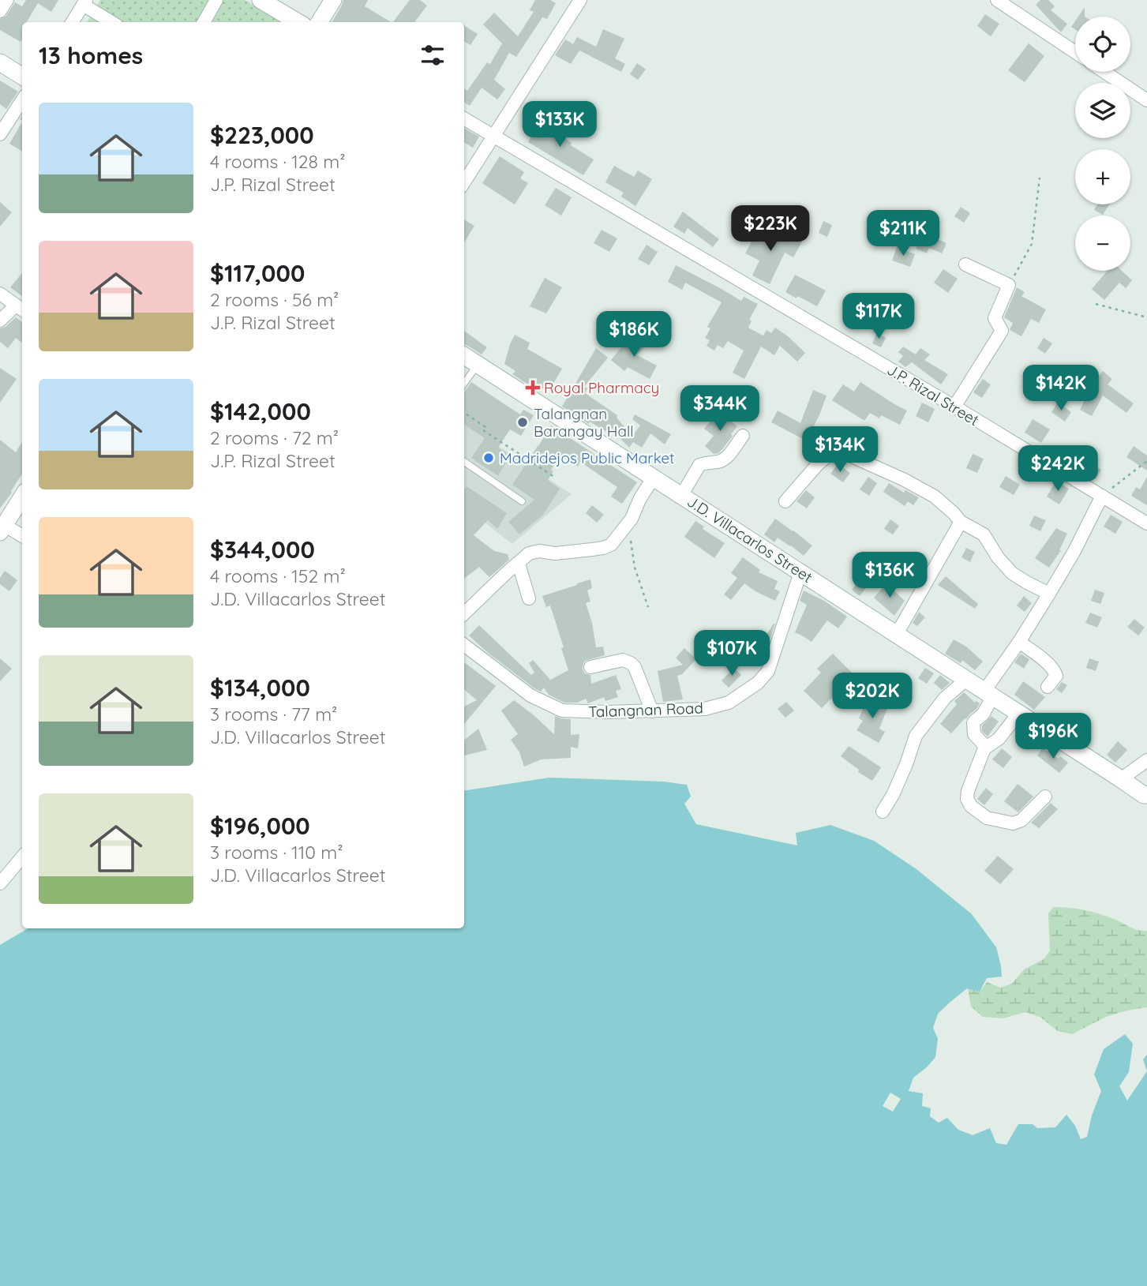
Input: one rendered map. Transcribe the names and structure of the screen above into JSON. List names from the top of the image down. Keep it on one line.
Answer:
{"streets":{"street":["J.P. Rizal Street","J.D. Villacarlos Street","Talangnan Road"]},"crossings":[["J.D. Villacarlos Street","Talangnan Road"]],"places":{"health":["Royal Pharmacy"],"other":["Talangnan Barangay Hall","Madridejos Public Market"]},"page":{"map_buttons":["+","−"],"heading":"13 homes","list":[{"name":"$223,000","note":"4 rooms · 128 m² · J.P. Rizal Street"},{"name":"$117,000","note":"2 rooms · 56 m² · J.P. Rizal Street"},{"name":"$142,000","note":"2 rooms · 72 m² · J.P. Rizal Street"},{"name":"$344,000","note":"4 rooms · 152 m² · J.D. Villacarlos Street"},{"name":"$134,000","note":"3 rooms · 77 m² · J.D. Villacarlos Street"},{"name":"$196,000","note":"3 rooms · 110 m² · J.D. Villacarlos Street"}],"price":["$133K","$223K","$211K","$117K","$186K","$142K","$344K","$134K","$242K","$136K","$107K","$202K","$196K"]}}
